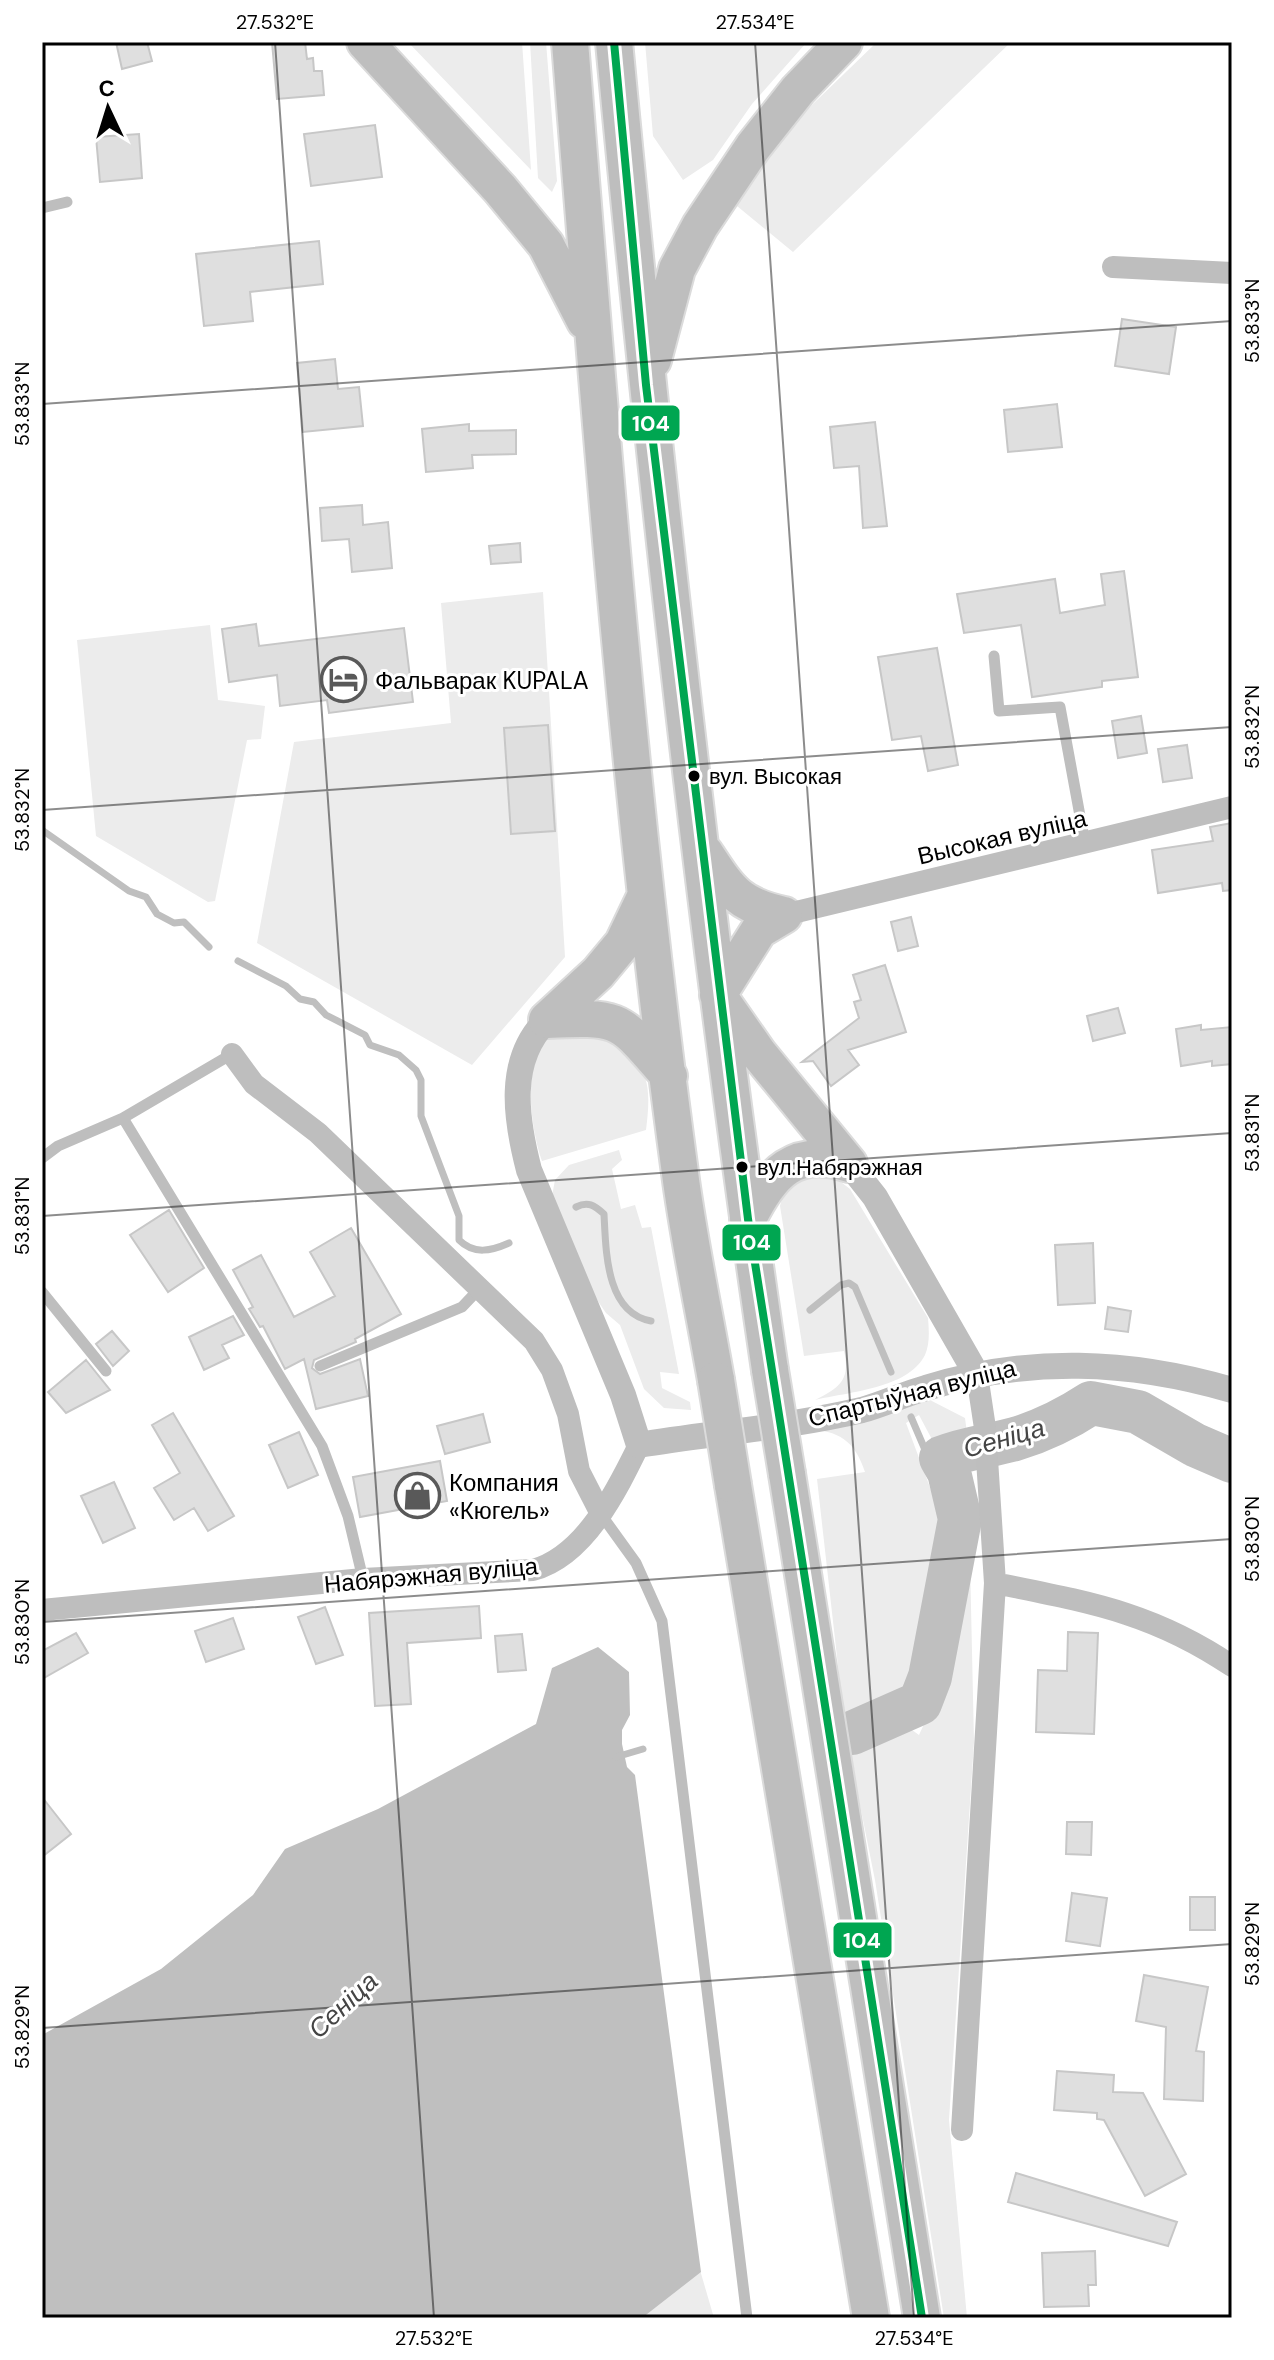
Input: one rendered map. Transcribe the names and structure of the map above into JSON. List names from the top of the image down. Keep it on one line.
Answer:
{"streets":{"street":["Высокая вуліца","Спартыўная вуліца","Набярэжная вуліца"]},"crossings":[["Спартыўная вуліца","Набярэжная вуліца"]],"water":["Сеніца"],"places":{"hotel":["Фальварак KUPALA"],"other":["вул. Высокая","вул.Набярэжная"],"shop":["Компания «Кюгель»"]},"lines":["transit line 104"],"north":"top","coordinates":["27.532°E","27.534°E","53.833°N","53.832°N","53.831°N","53.830°N","53.829°N"]}
